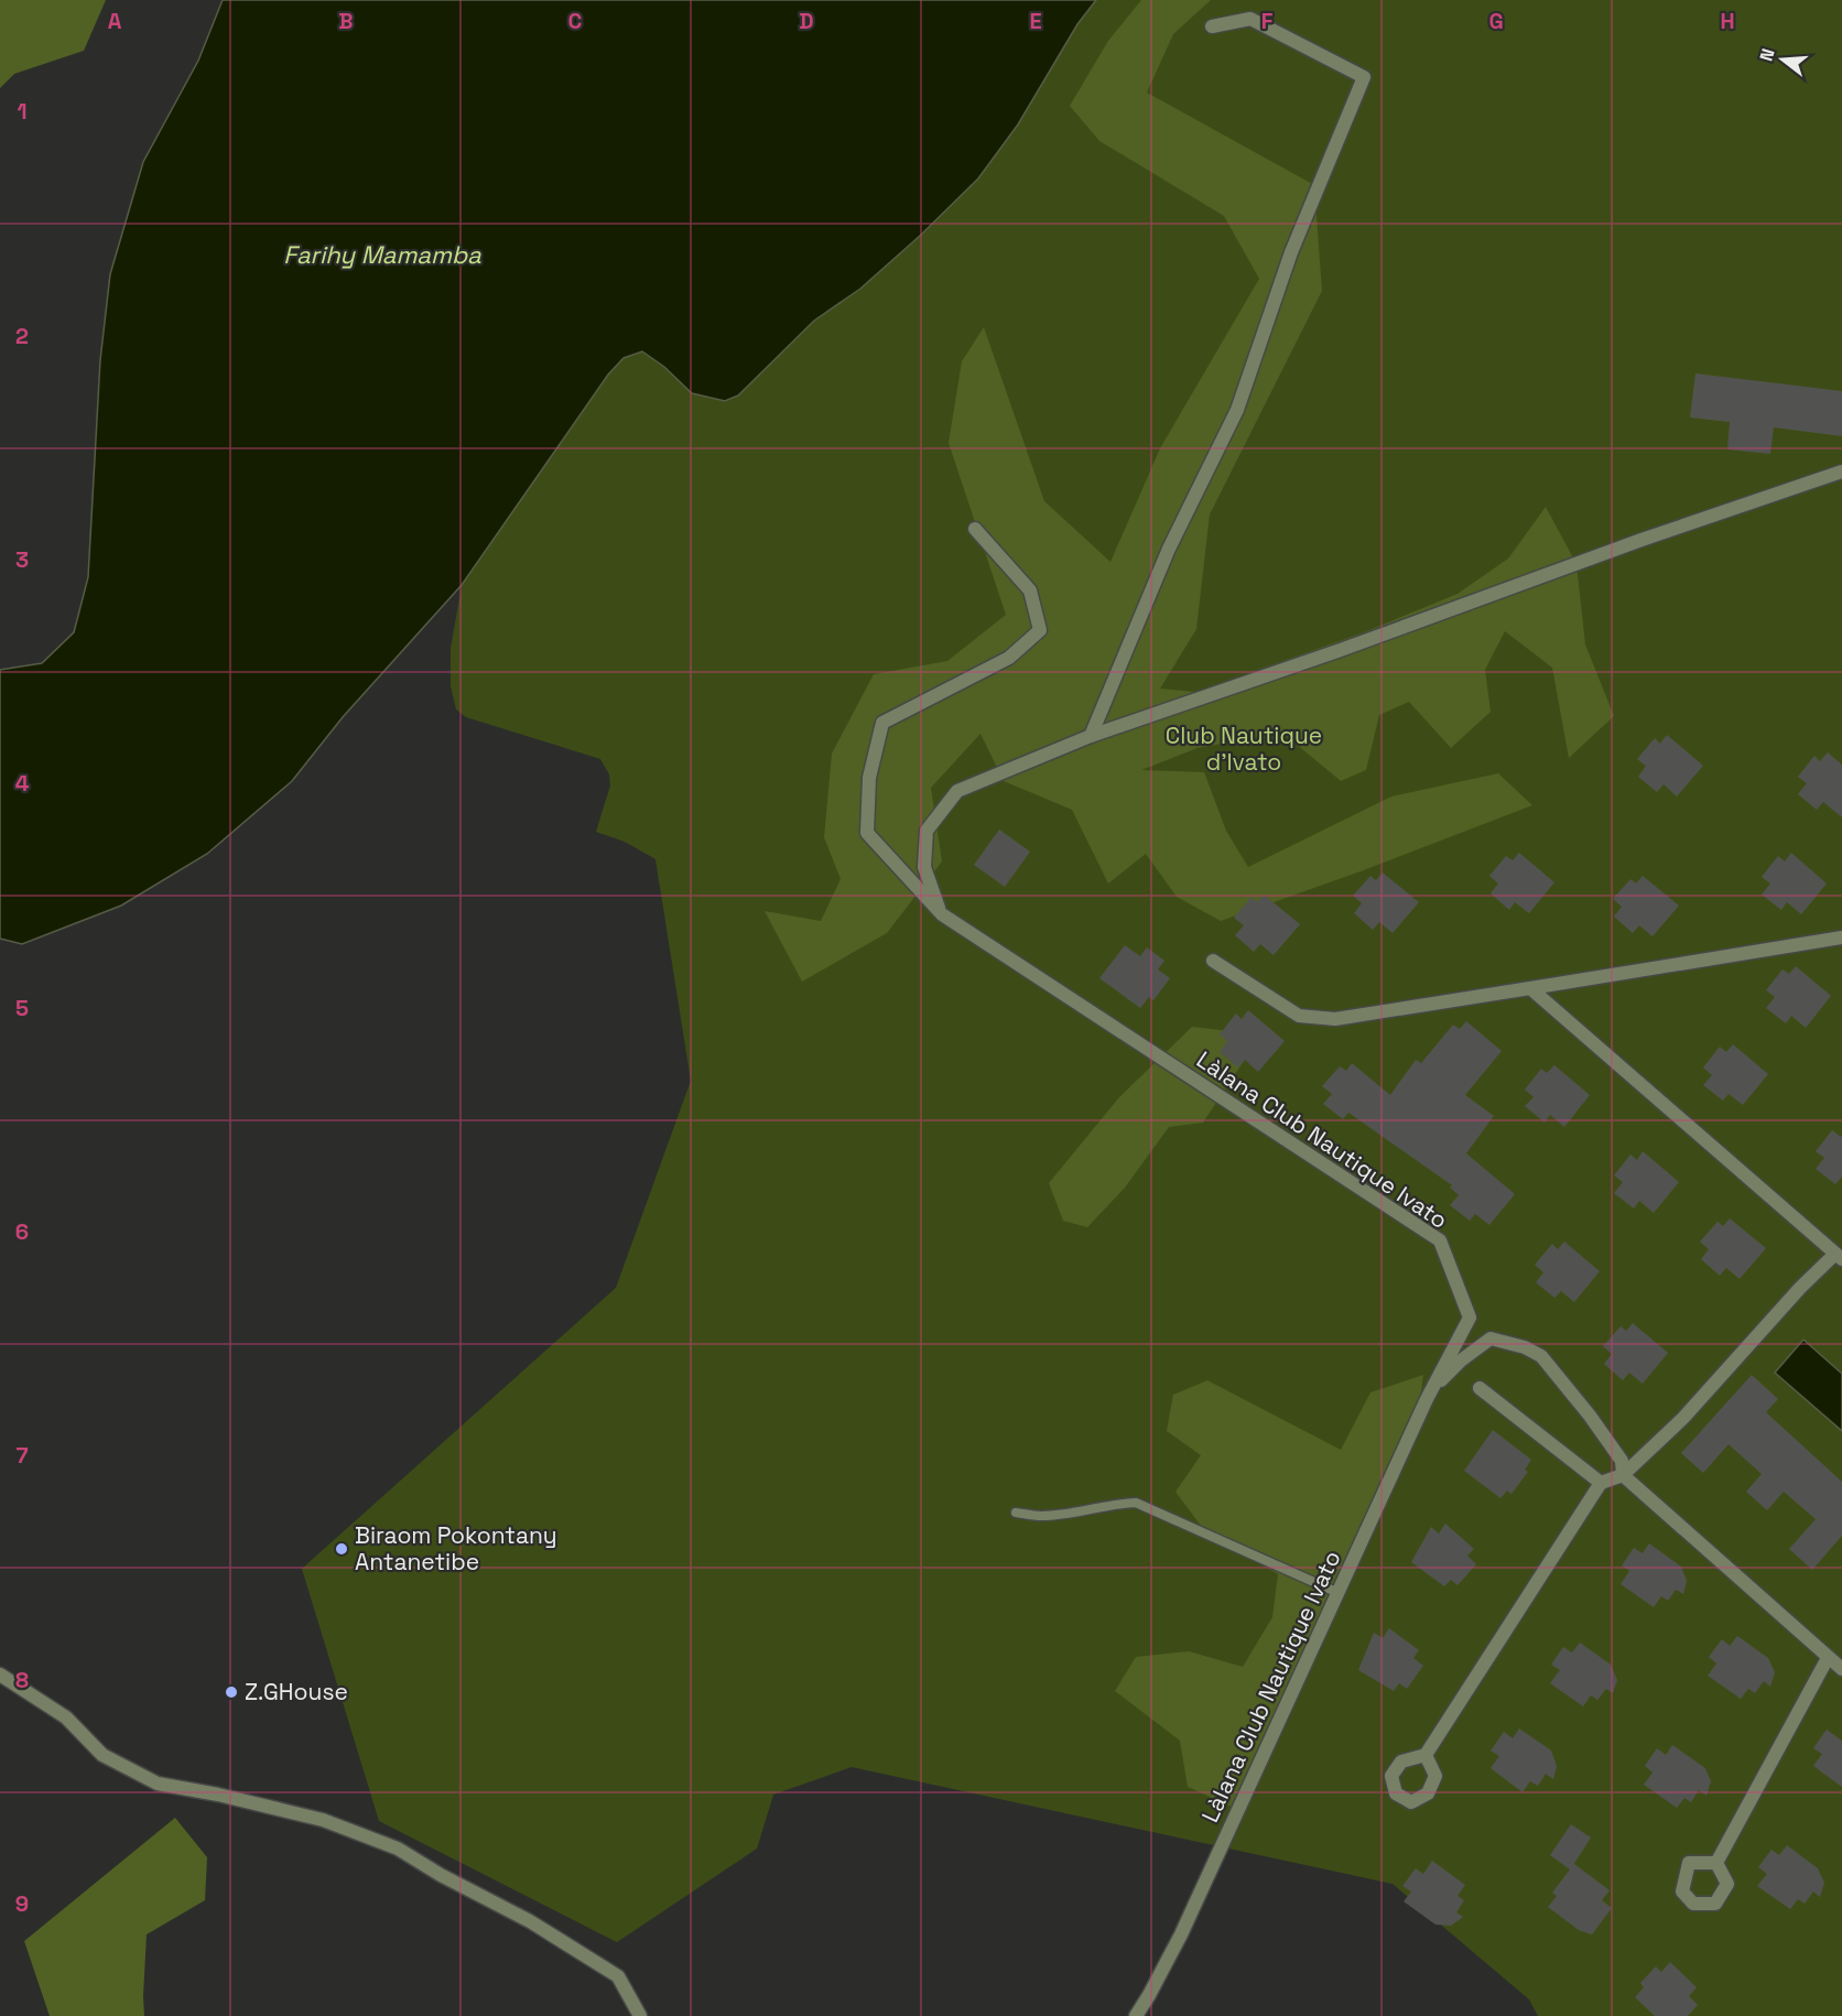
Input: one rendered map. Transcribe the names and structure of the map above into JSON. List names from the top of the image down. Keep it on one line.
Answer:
{"streets":{"street":["Làlana Club Nautique Ivato"]},"water":["Farihy Mamamba"],"parks":["Club Nautique d'Ivato"],"places":["Biraom Pokontany Antanetibe","Z.GHouse"],"north":"left","grid":{"columns":["A","B","C","D","E","F","G","H"],"rows":["1","2","3","4","5","6","7","8","9"]}}
